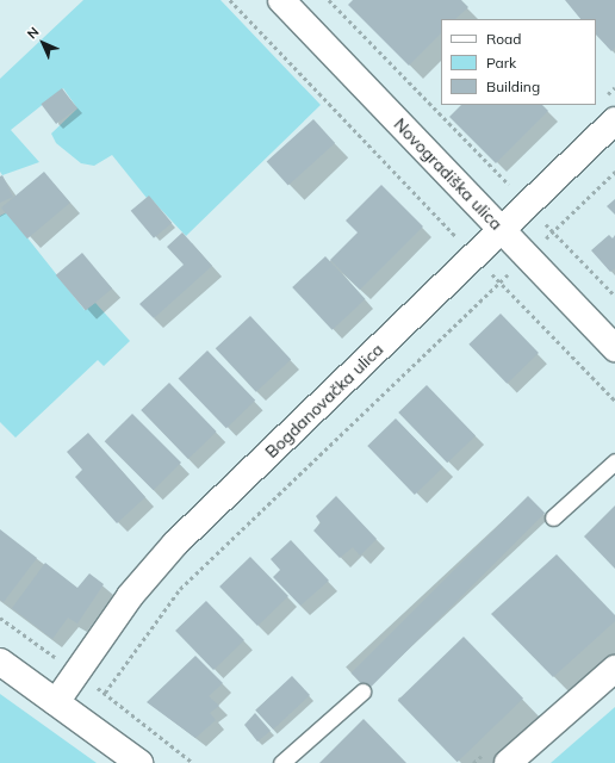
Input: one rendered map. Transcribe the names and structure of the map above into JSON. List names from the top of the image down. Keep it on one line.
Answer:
{"streets":{"street":["Novogradiška ulica","Bogdanovačka ulica"]},"crossings":[["Novogradiška ulica","Bogdanovačka ulica"]],"legend":["Road","Park","Building"],"north":"top left"}
